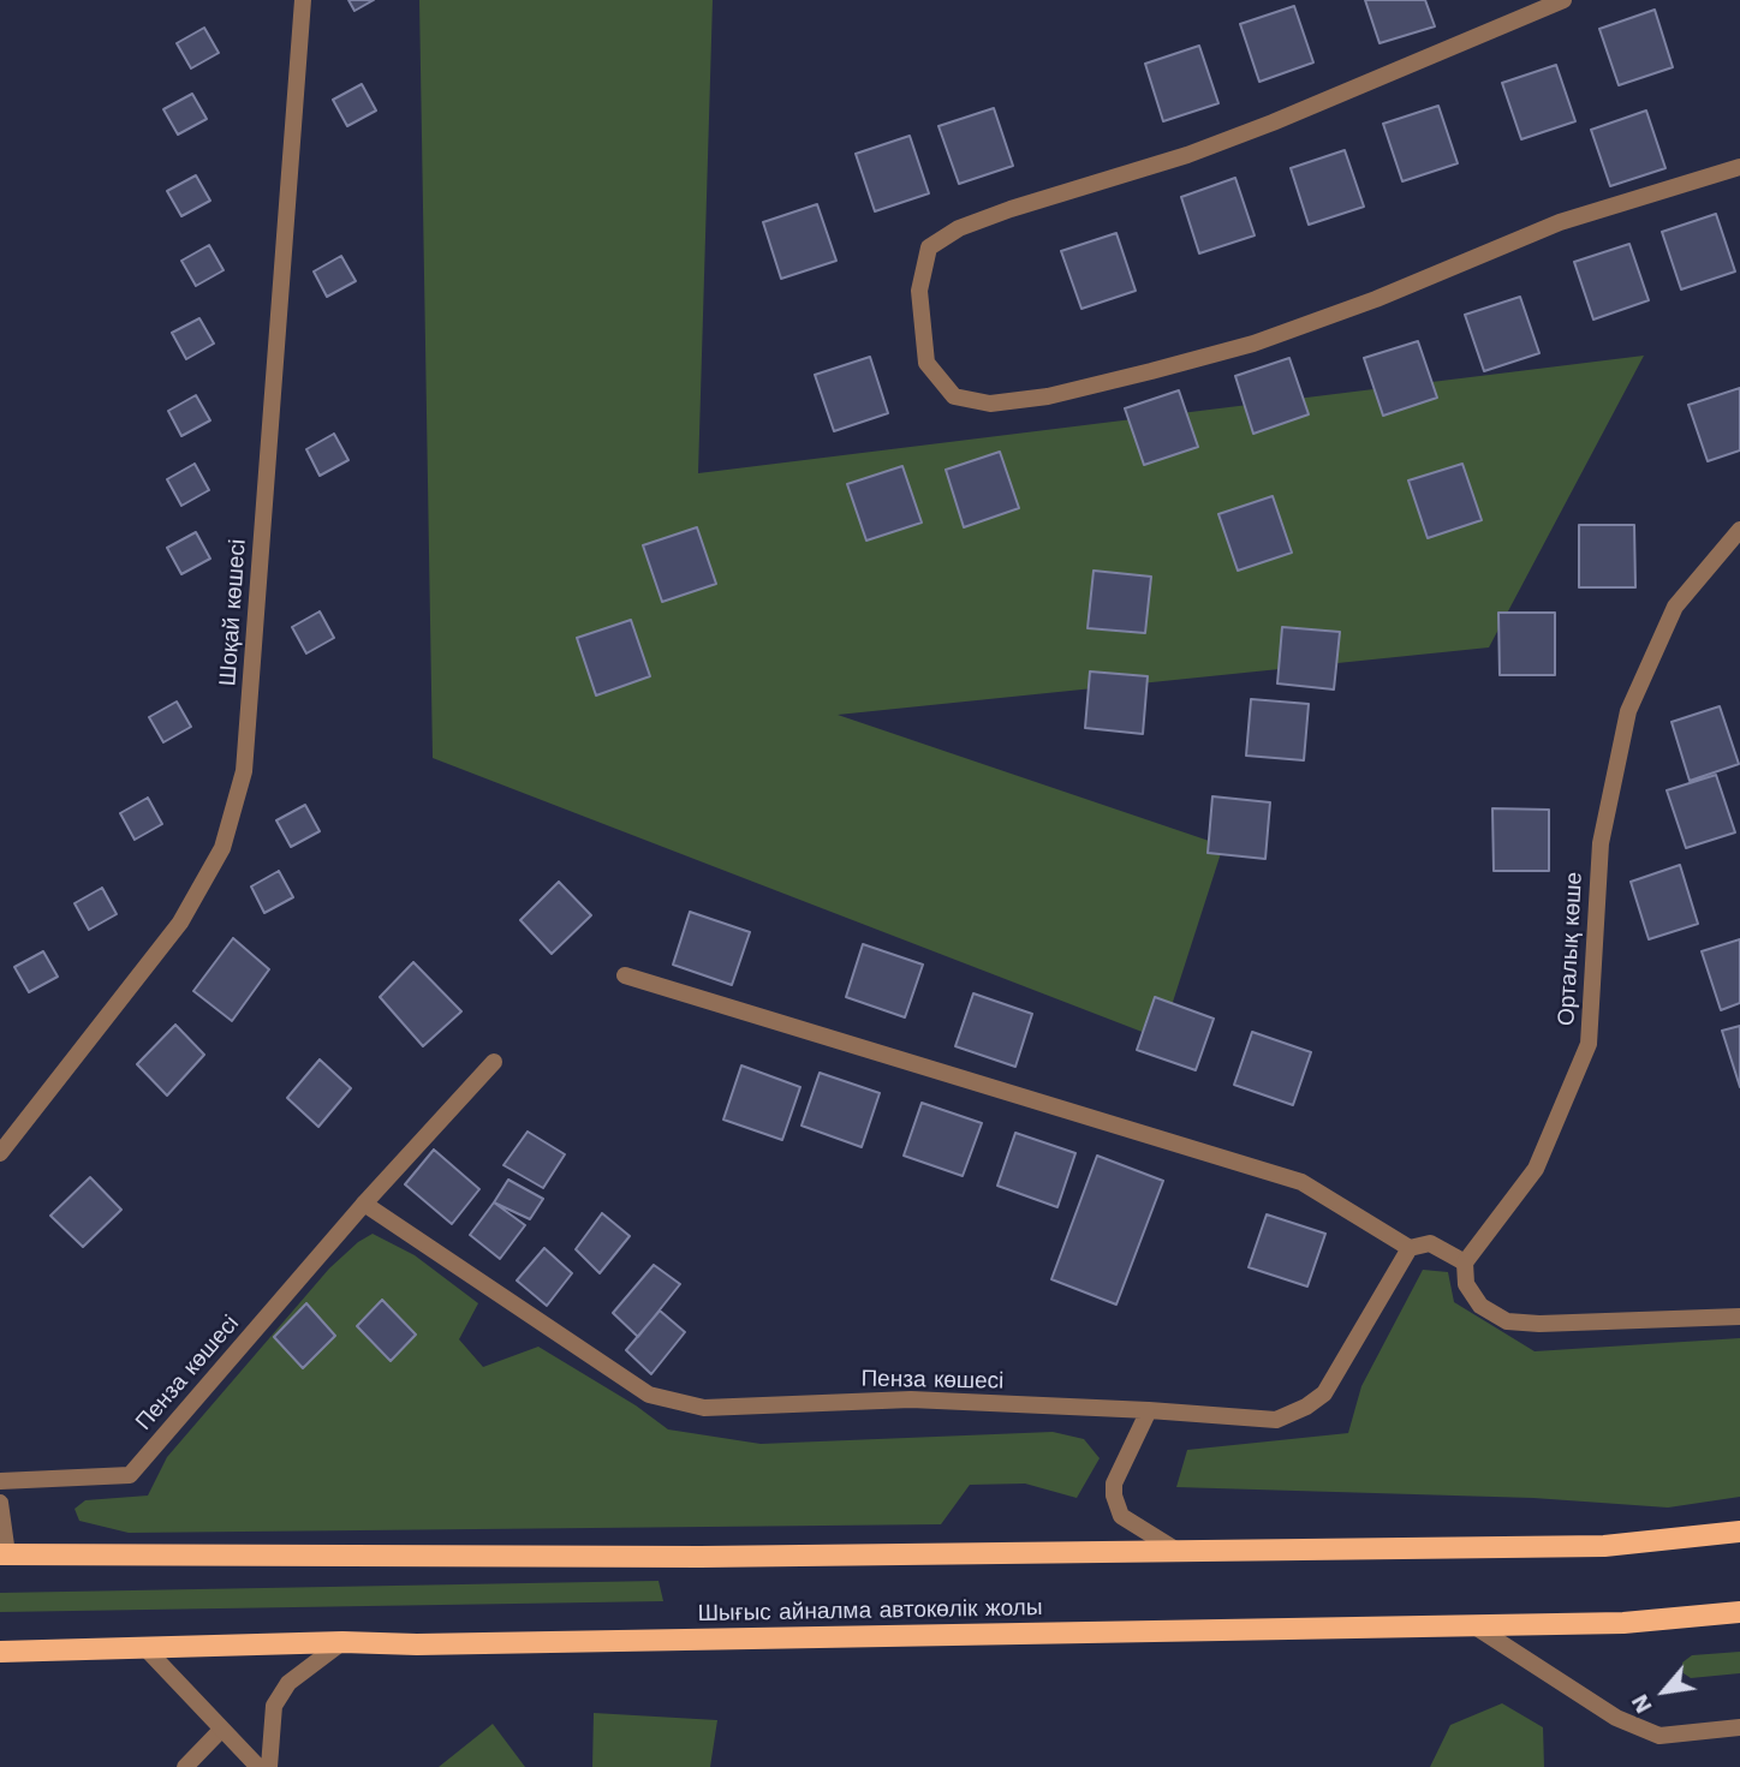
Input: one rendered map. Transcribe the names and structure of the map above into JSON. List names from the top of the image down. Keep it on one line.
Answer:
{"streets":{"main road":["Шығыс айналма автокөлік жолы"],"street":["Шоқай көшесі","Орталық көше","Пенза көшесі"]},"north":"bottom left"}
